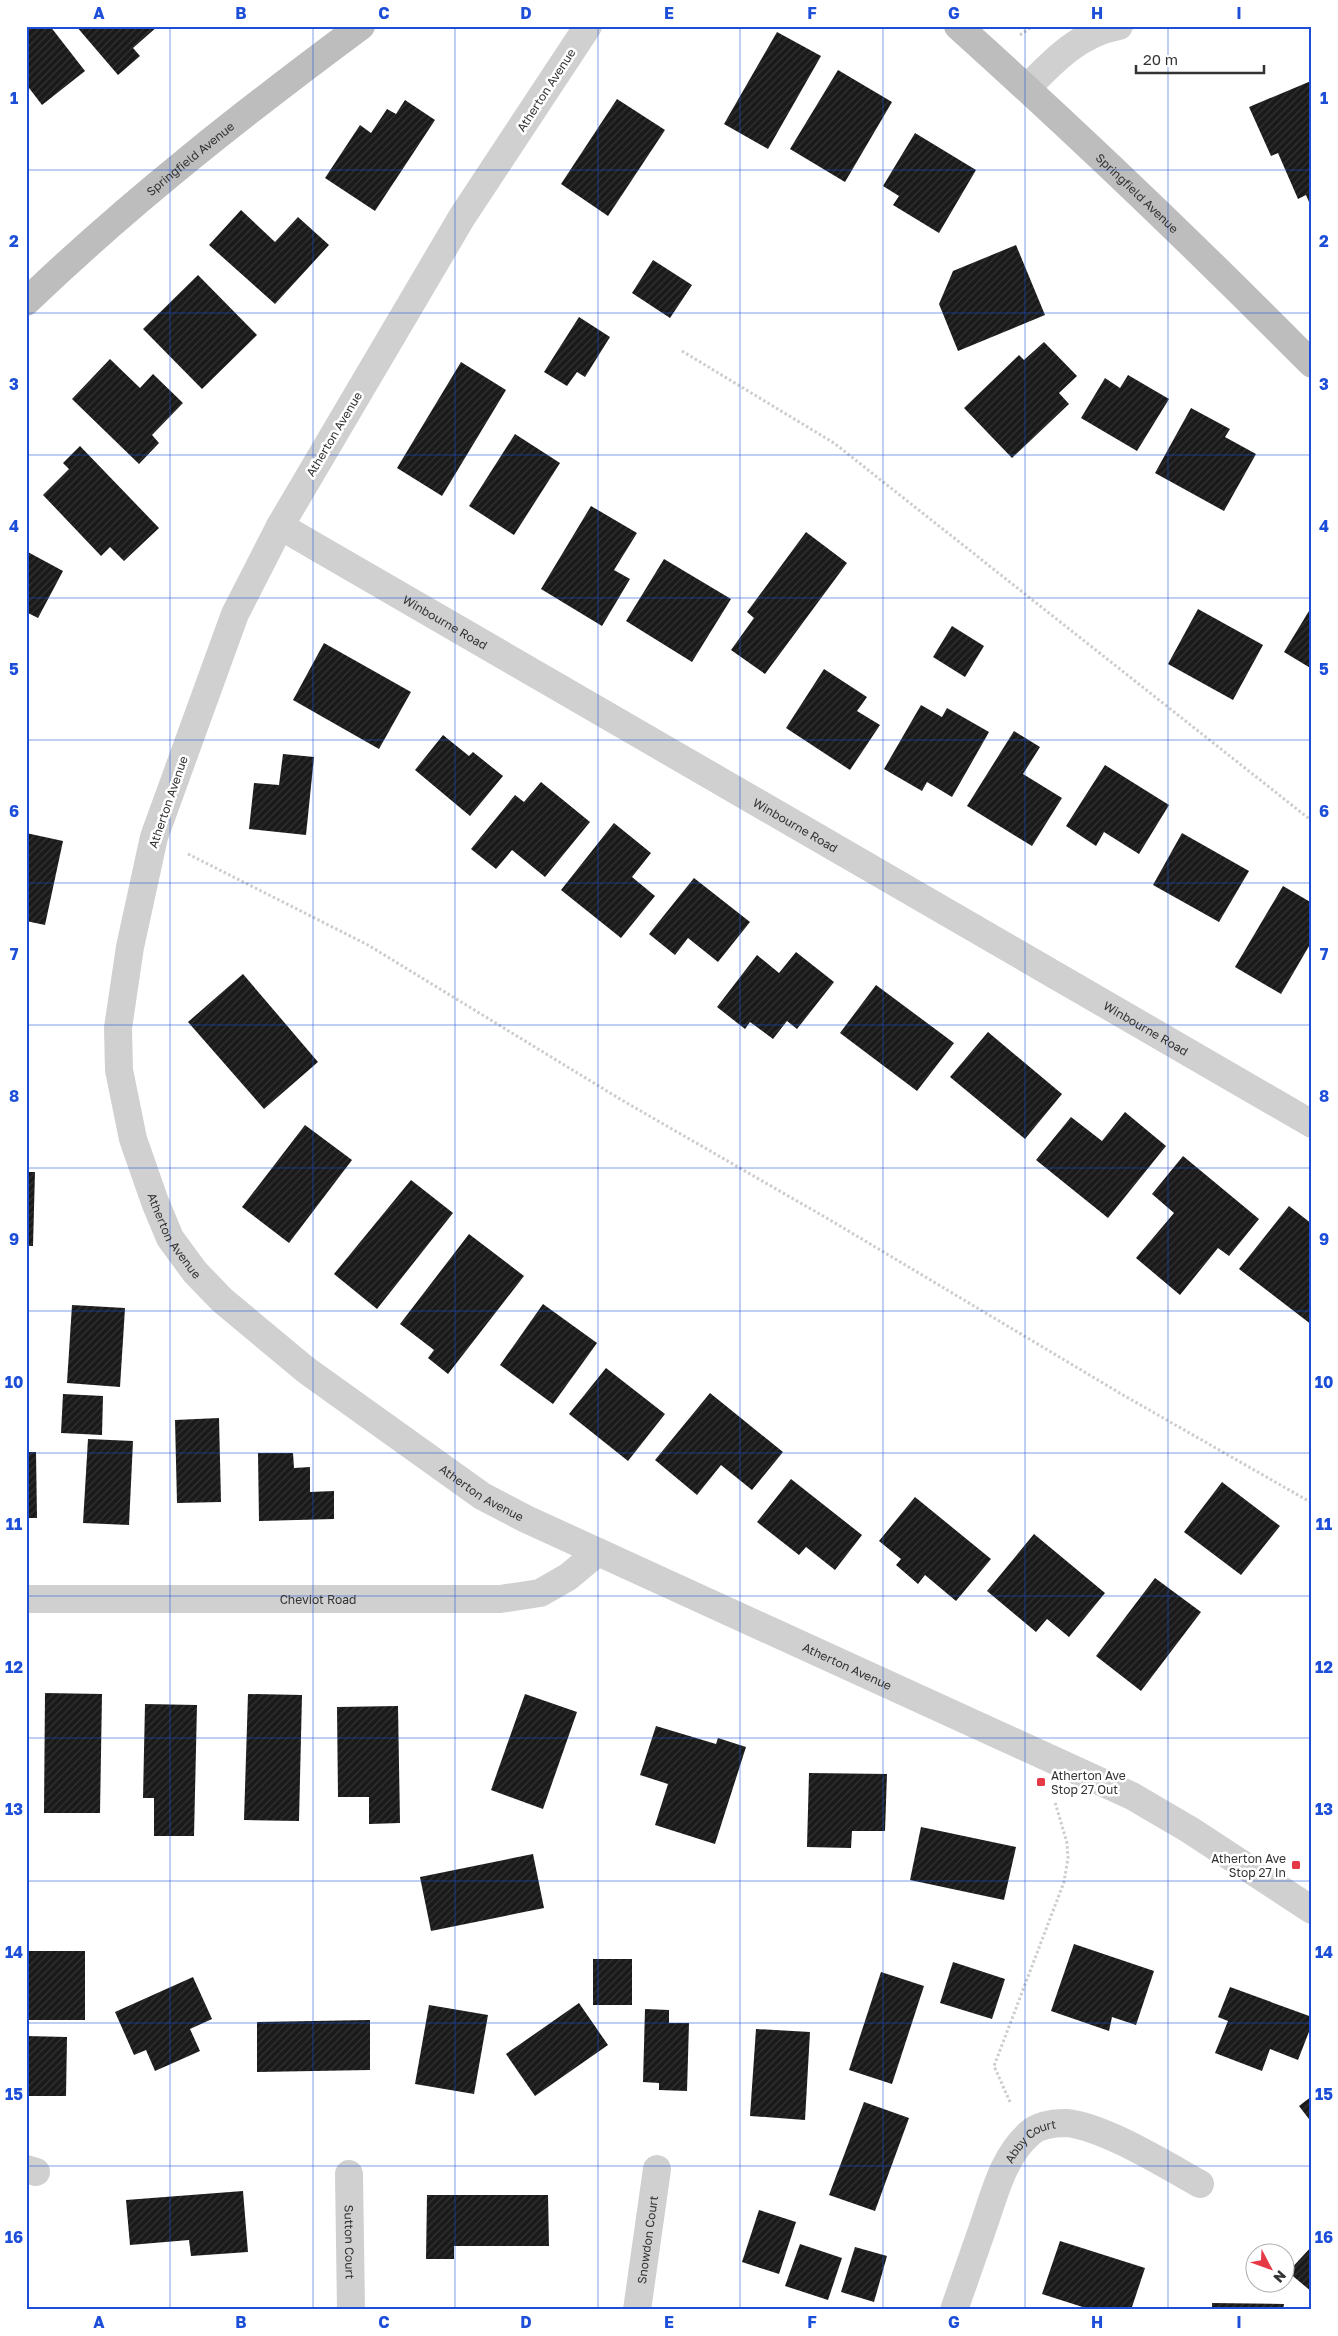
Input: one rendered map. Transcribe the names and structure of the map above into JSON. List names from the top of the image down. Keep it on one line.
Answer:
{"streets":{"street":["Atherton Avenue","Springfield Avenue","Winbourne Road","Cheviot Road","Abby Court","Snowdon Court","Sutton Court"]},"crossings":[["Atherton Avenue","Winbourne Road"],["Atherton Avenue","Cheviot Road"]],"places":{"transit":["Atherton Ave Stop 27 Out","Atherton Ave Stop 27 In"]},"scale_bar":"20 m","north":"bottom right","grid":{"columns":["A","B","C","D","E","F","G","H","I"],"rows":["1","2","3","4","5","6","7","8","9","10","11","12","13","14","15","16"]}}
